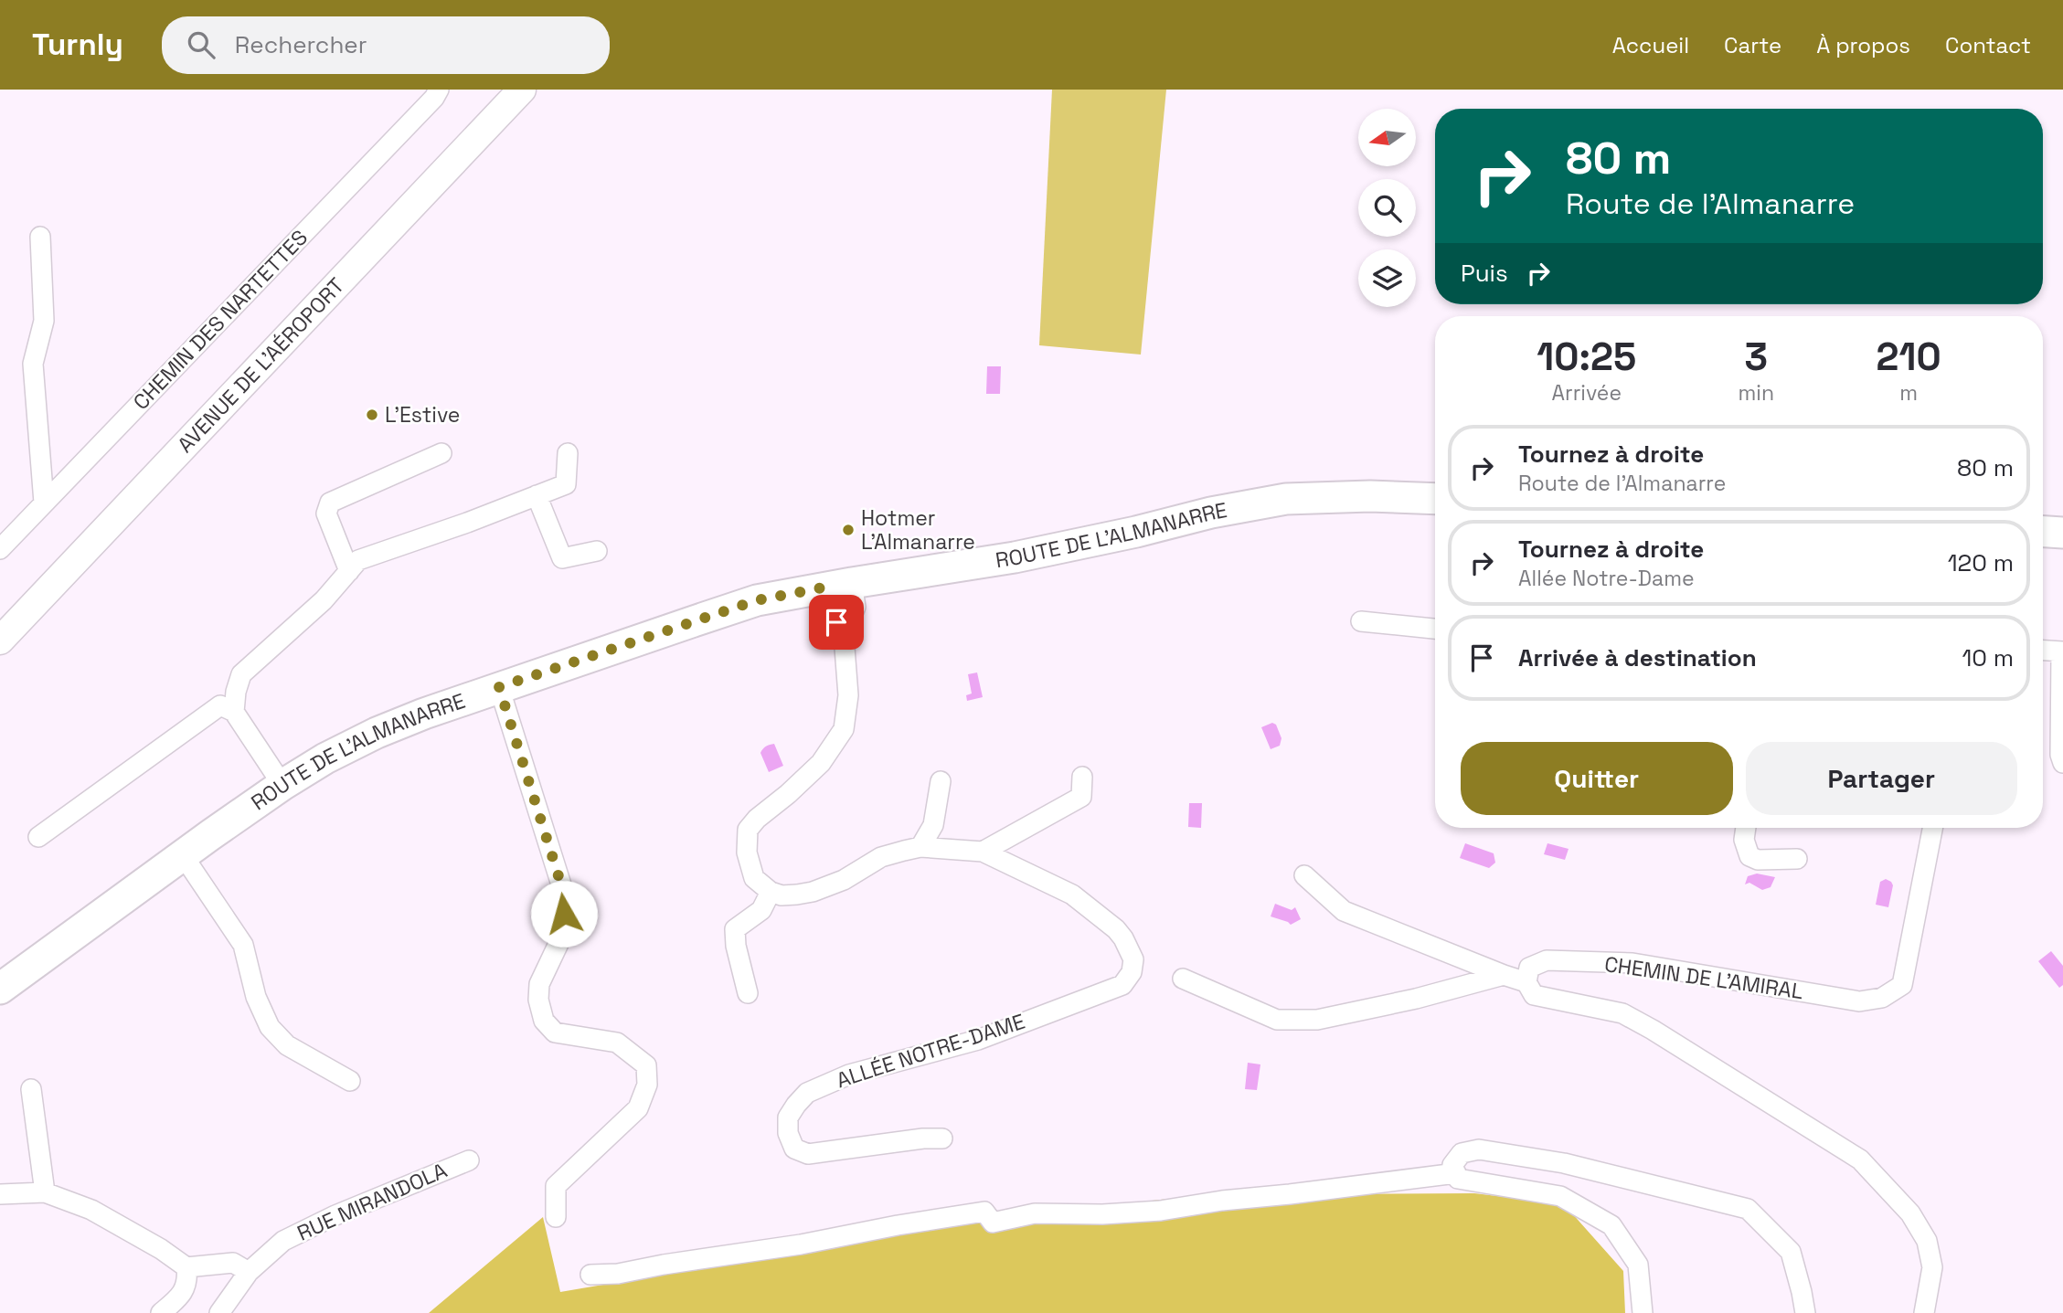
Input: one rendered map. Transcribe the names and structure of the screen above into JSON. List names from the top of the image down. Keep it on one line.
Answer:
{"streets":{"main road":["AVENUE DE L'AÉROPORT","ROUTE DE L'ALMANARRE"],"street":["CHEMIN DES NARTETTES","CHEMIN DE L'AMIRAL","ALLÉE NOTRE-DAME","RUE MIRANDOLA"]},"places":["L'Estive","Hotmer L'Almanarre"],"north":"left","page":{"header":"Turnly","search":"Rechercher","nav":["Accueil","Carte","À propos","Contact"],"turn":["80 m","Route de l'Almanarre"],"then":"Puis","eta":["10:25","Arrivée","3","min","210","m"],"list":[{"name":"Tournez à droite","note":"Route de l'Almanarre","value":"80 m"},{"name":"Tournez à droite","note":"Allée Notre-Dame","value":"120 m"},{"name":"Arrivée à destination","value":"10 m"}],"buttons":["Quitter","Partager"]}}
